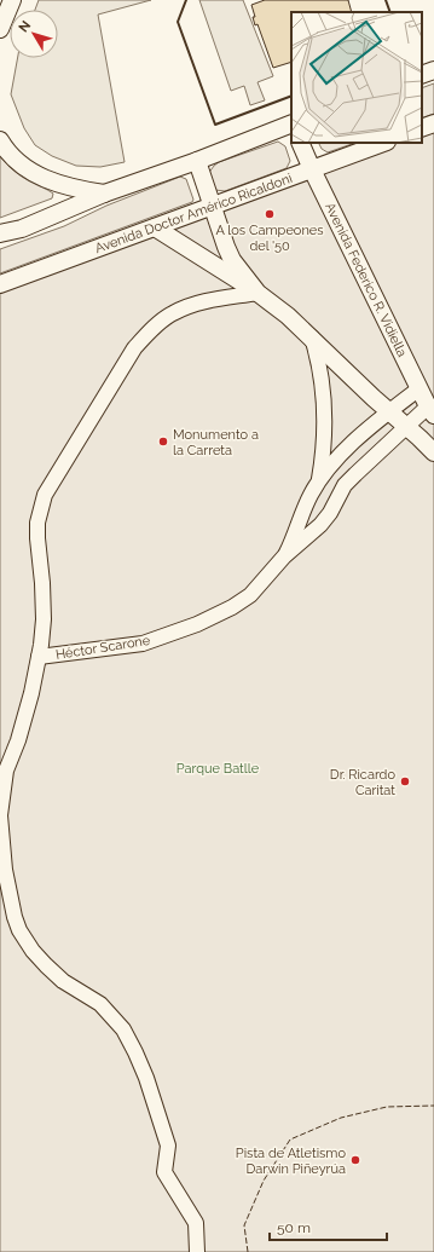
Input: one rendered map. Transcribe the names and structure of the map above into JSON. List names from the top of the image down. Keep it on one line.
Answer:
{"streets":{"street":["Avenida Doctor Américo Ricaldoni","Avenida Federico R. Vidiella","Héctor Scarone"]},"crossings":[["Avenida Doctor Américo Ricaldoni","Avenida Federico R. Vidiella"],["Avenida Federico R. Vidiella","Héctor Scarone"]],"parks":["Parque Batlle"],"places":["A los Campeones del '50","Monumento a la Carreta","Dr. Ricardo Caritat","Pista de Atletismo Darwin Piñeyrúa"],"scale_bar":"50 m","north":"top left"}
